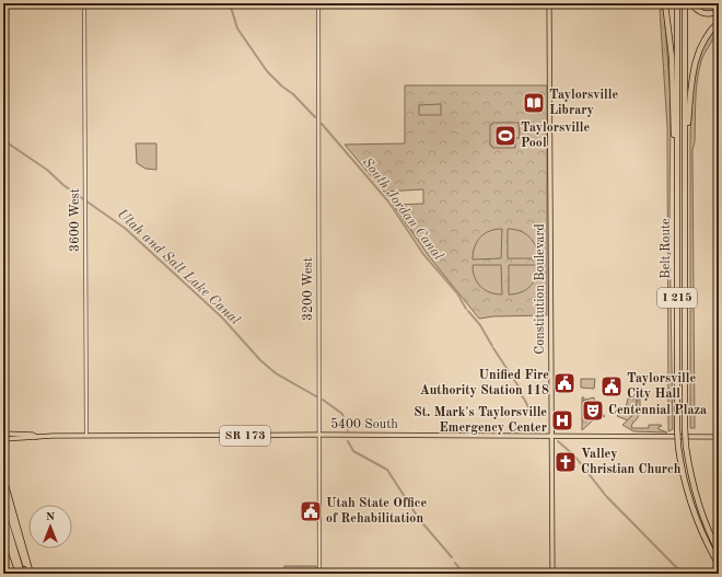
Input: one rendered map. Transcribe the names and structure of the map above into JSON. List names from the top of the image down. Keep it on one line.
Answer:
{"streets":{"highway":["Belt Route","I 215"],"main road":["Constitution Boulevard","5400 South","SR 173"],"street":["3600 West","3200 West"]},"crossings":[["3600 West","5400 South"],["3200 West","5400 South"],["Constitution Boulevard","5400 South"]],"water":["South Jordan Canal","Utah and Salt Lake Canal"],"places":{"library":["Taylorsville Library"],"sports":["Taylorsville Pool"],"public building":["Unified Fire Authority Station 118","Taylorsville City Hall","Utah State Office of Rehabilitation"],"theatre":["Centennial Plaza"],"hospital":["St. Mark's Taylorsville Emergency Center"],"church":["Valley Christian Church"]},"north":"top"}
